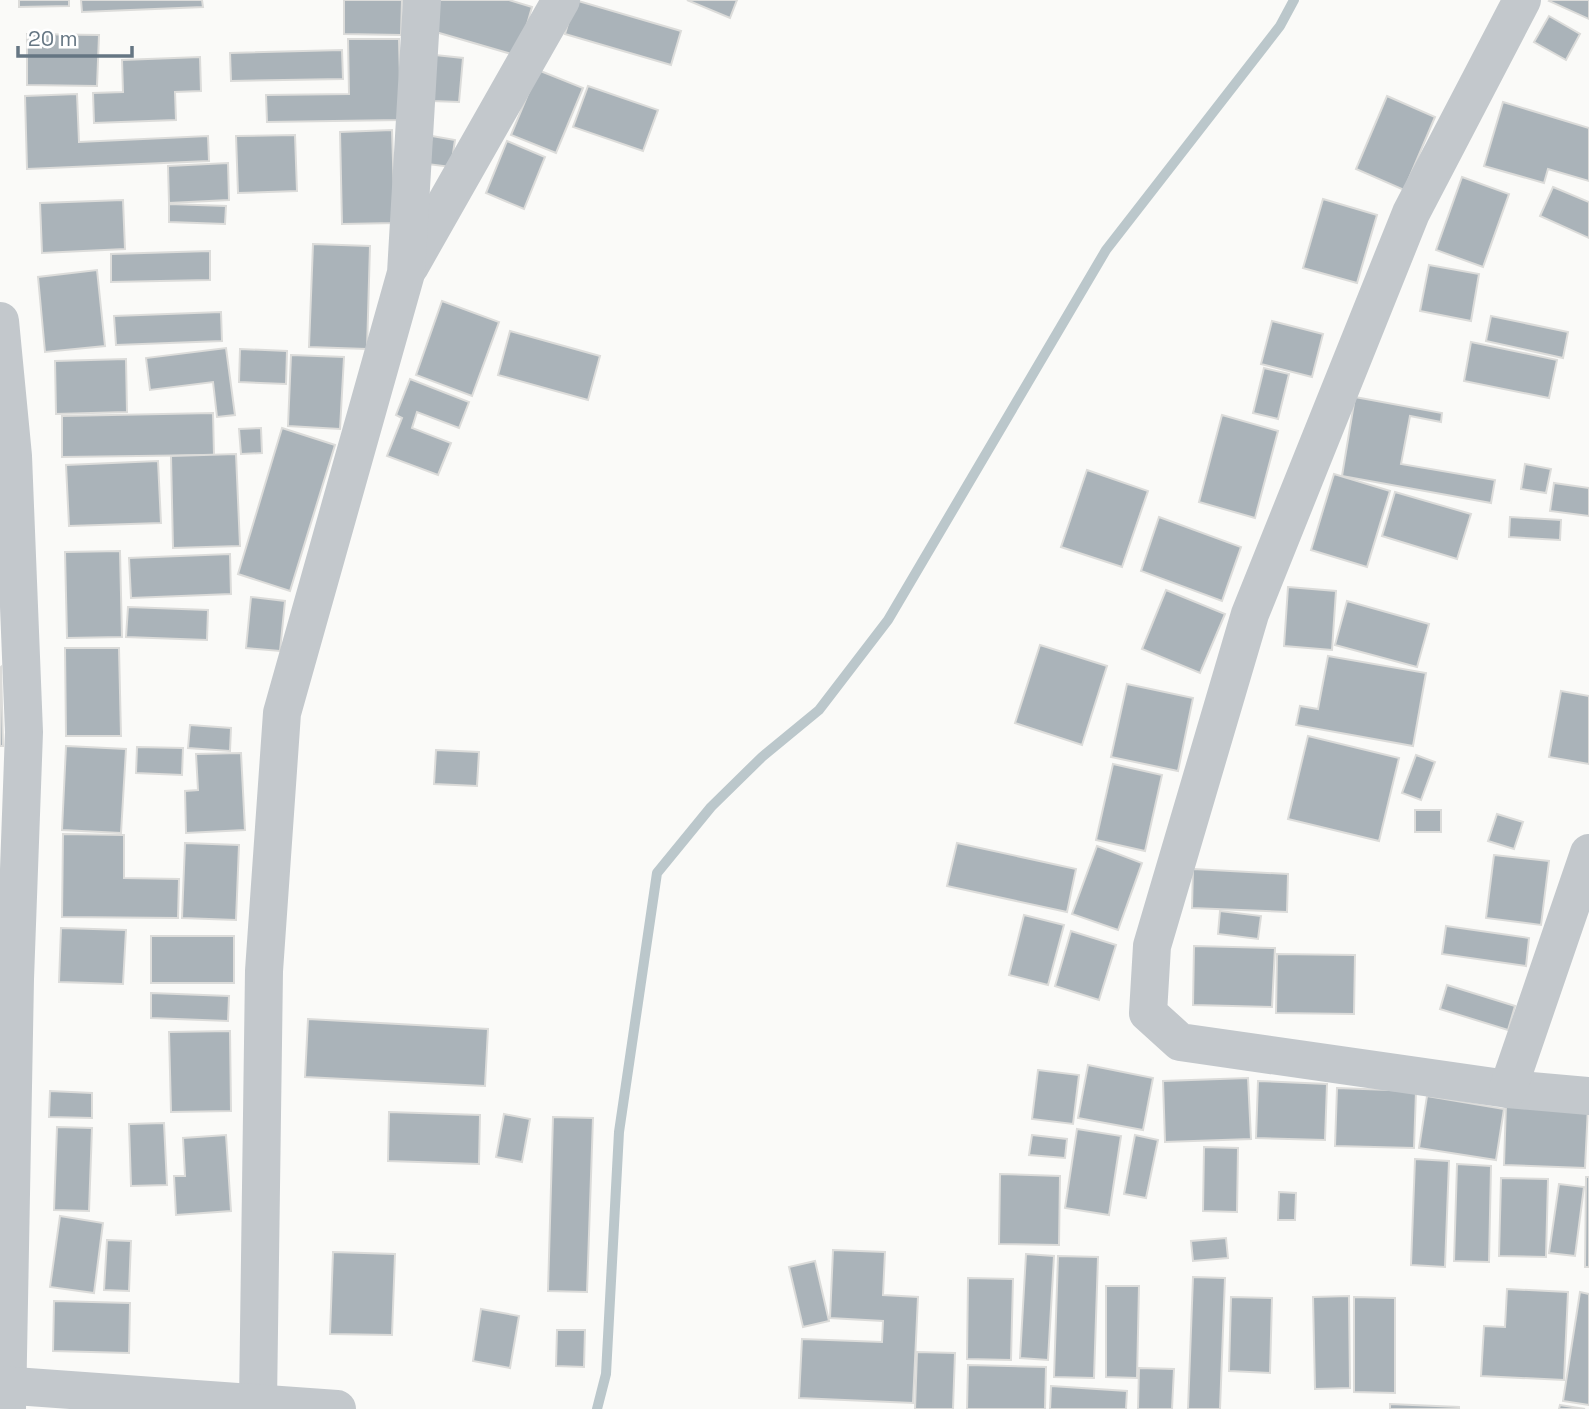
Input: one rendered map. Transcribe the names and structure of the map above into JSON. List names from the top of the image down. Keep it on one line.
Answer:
{"scale_bar":"20 m"}
